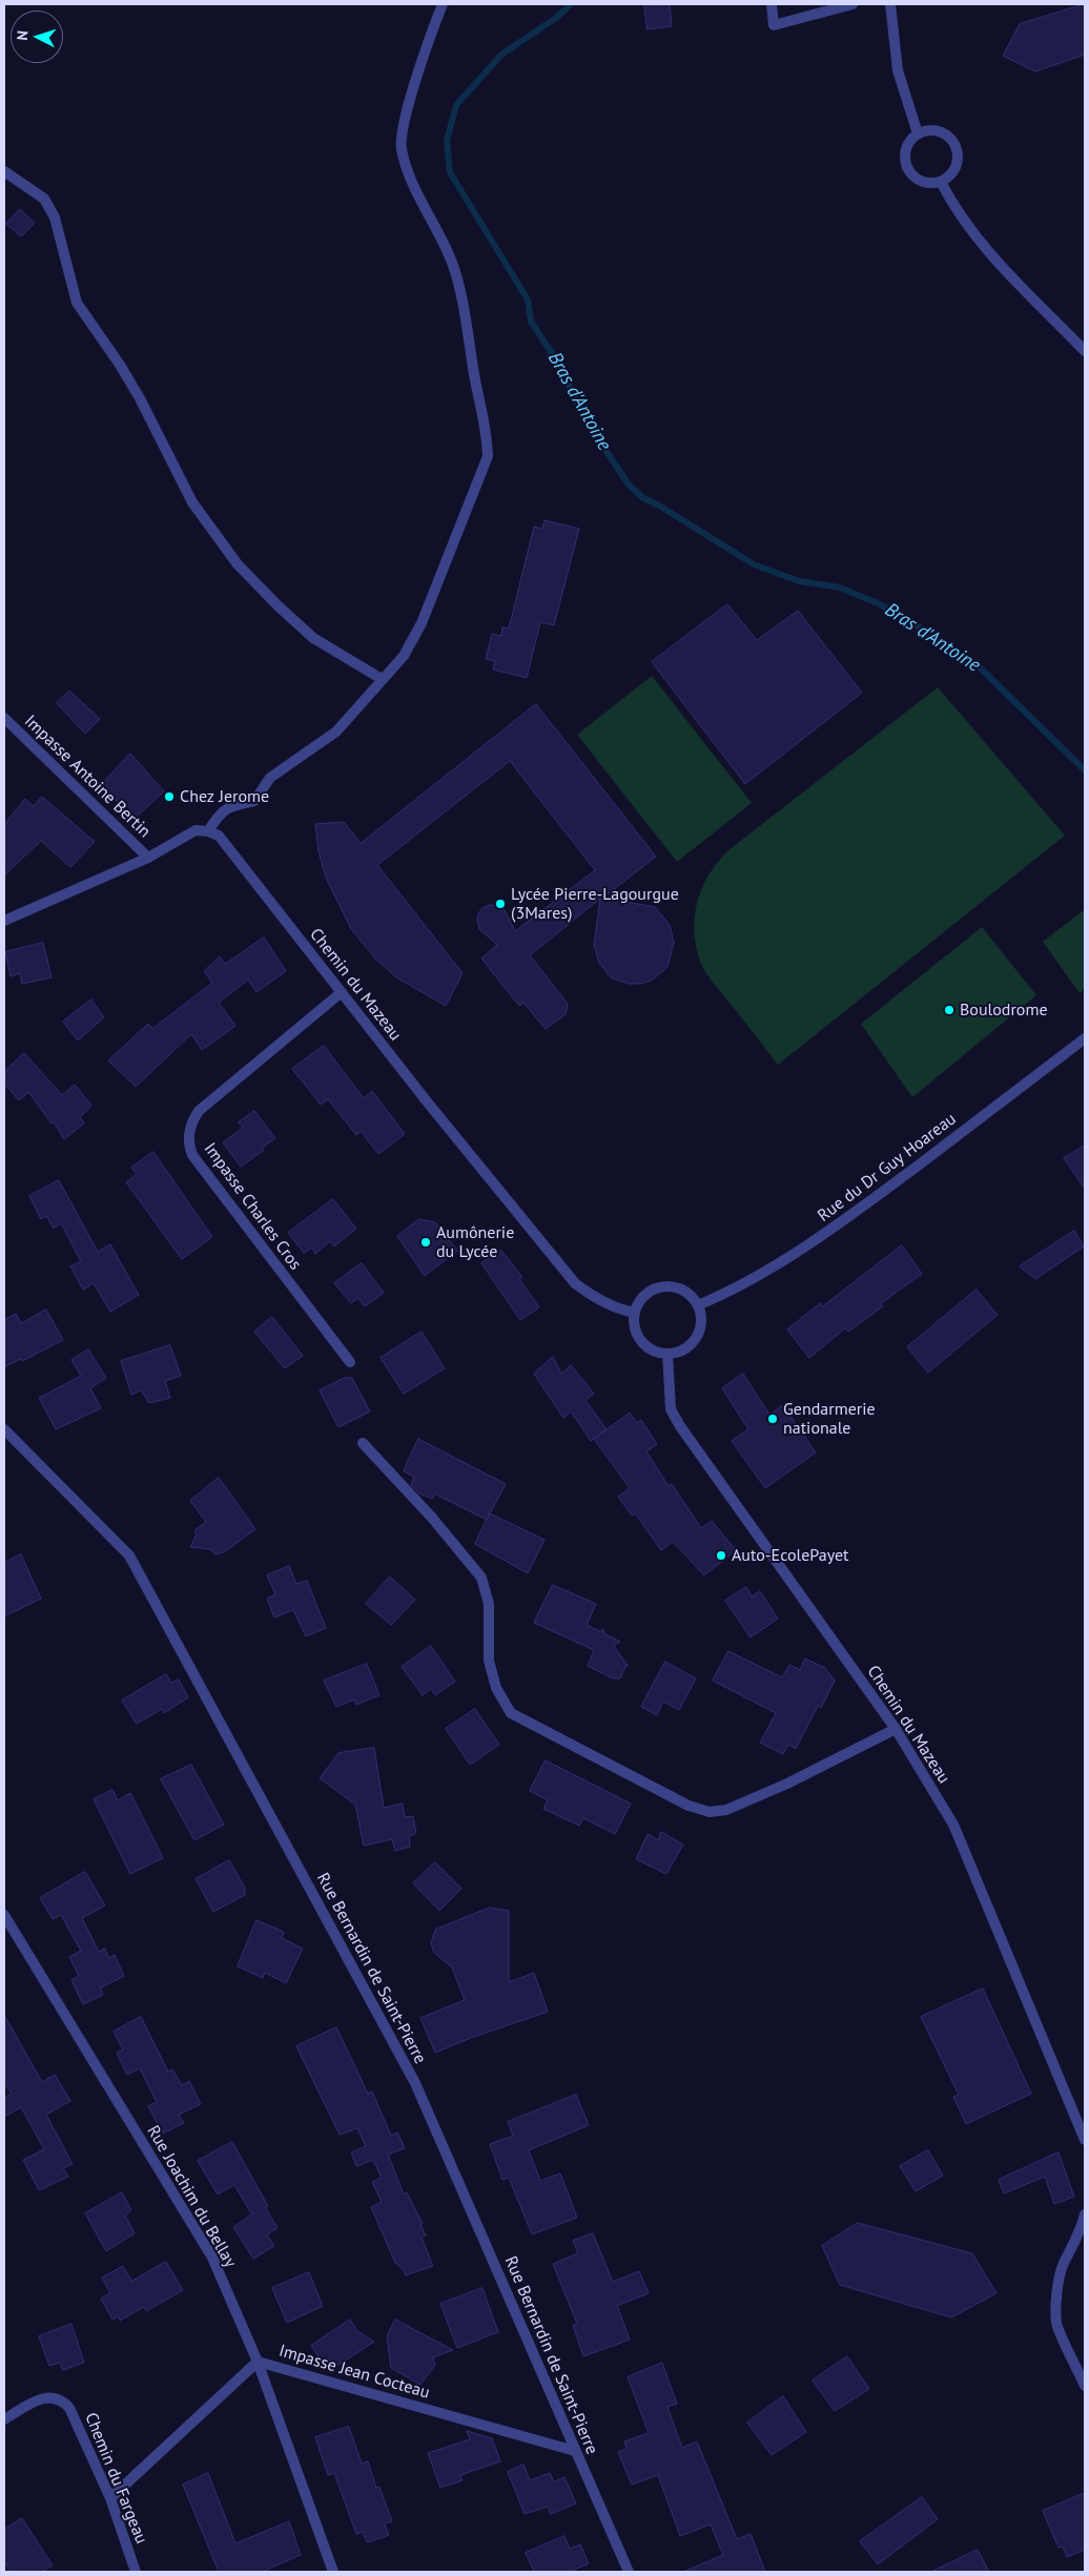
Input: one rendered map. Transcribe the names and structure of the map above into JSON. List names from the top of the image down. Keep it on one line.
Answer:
{"streets":{"street":["Impasse Antoine Bertin","Chemin du Mazeau","Rue du Dr Guy Hoareau","Impasse Charles Cros","Rue Bernardin de Saint-Pierre","Rue Joachim du Bellay","Impasse Jean Cocteau","Chemin du Fargeau"]},"crossings":[["Chemin du Mazeau","Rue du Dr Guy Hoareau"],["Chemin du Mazeau","Impasse Charles Cros"],["Rue Bernardin de Saint-Pierre","Impasse Jean Cocteau"],["Rue Joachim du Bellay","Impasse Jean Cocteau"],["Impasse Jean Cocteau","Chemin du Fargeau"]],"water":["Bras d'Antoine"],"places":["Chez Jerome","Lycée Pierre-Lagourgue (3Mares)","Boulodrome","Aumônerie du Lycée","Gendarmerie nationale","Auto-EcolePayet"],"north":"left"}
